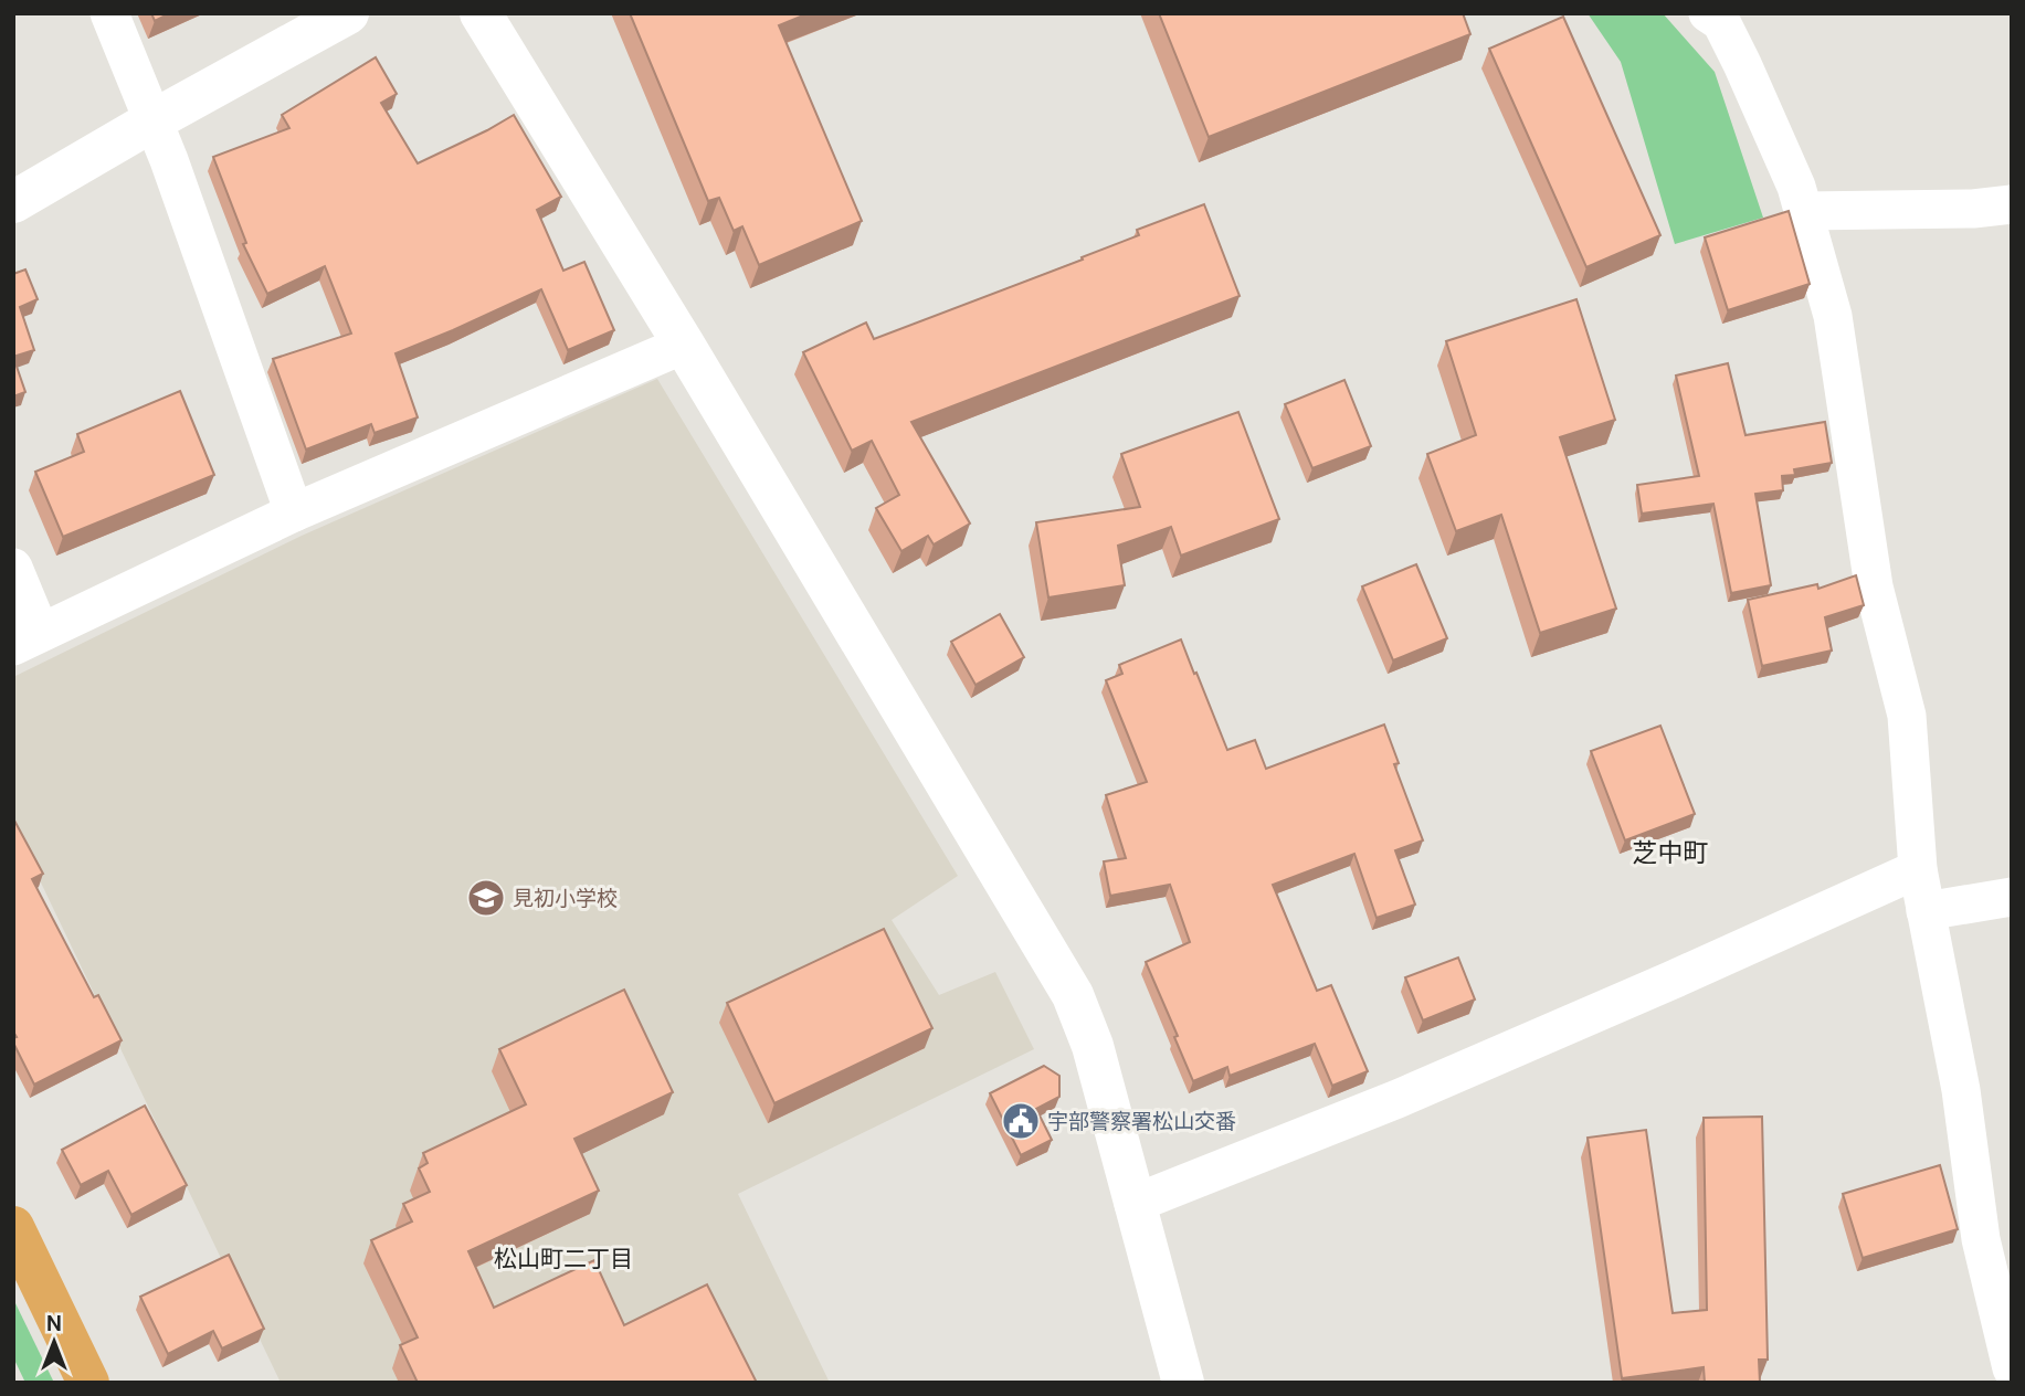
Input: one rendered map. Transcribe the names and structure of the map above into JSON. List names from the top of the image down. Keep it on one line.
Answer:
{"districts":["芝中町","松山町二丁目"],"places":{"school or university":["見初小学校"],"public building":["宇部警察署松山交番"]},"north":"top"}
